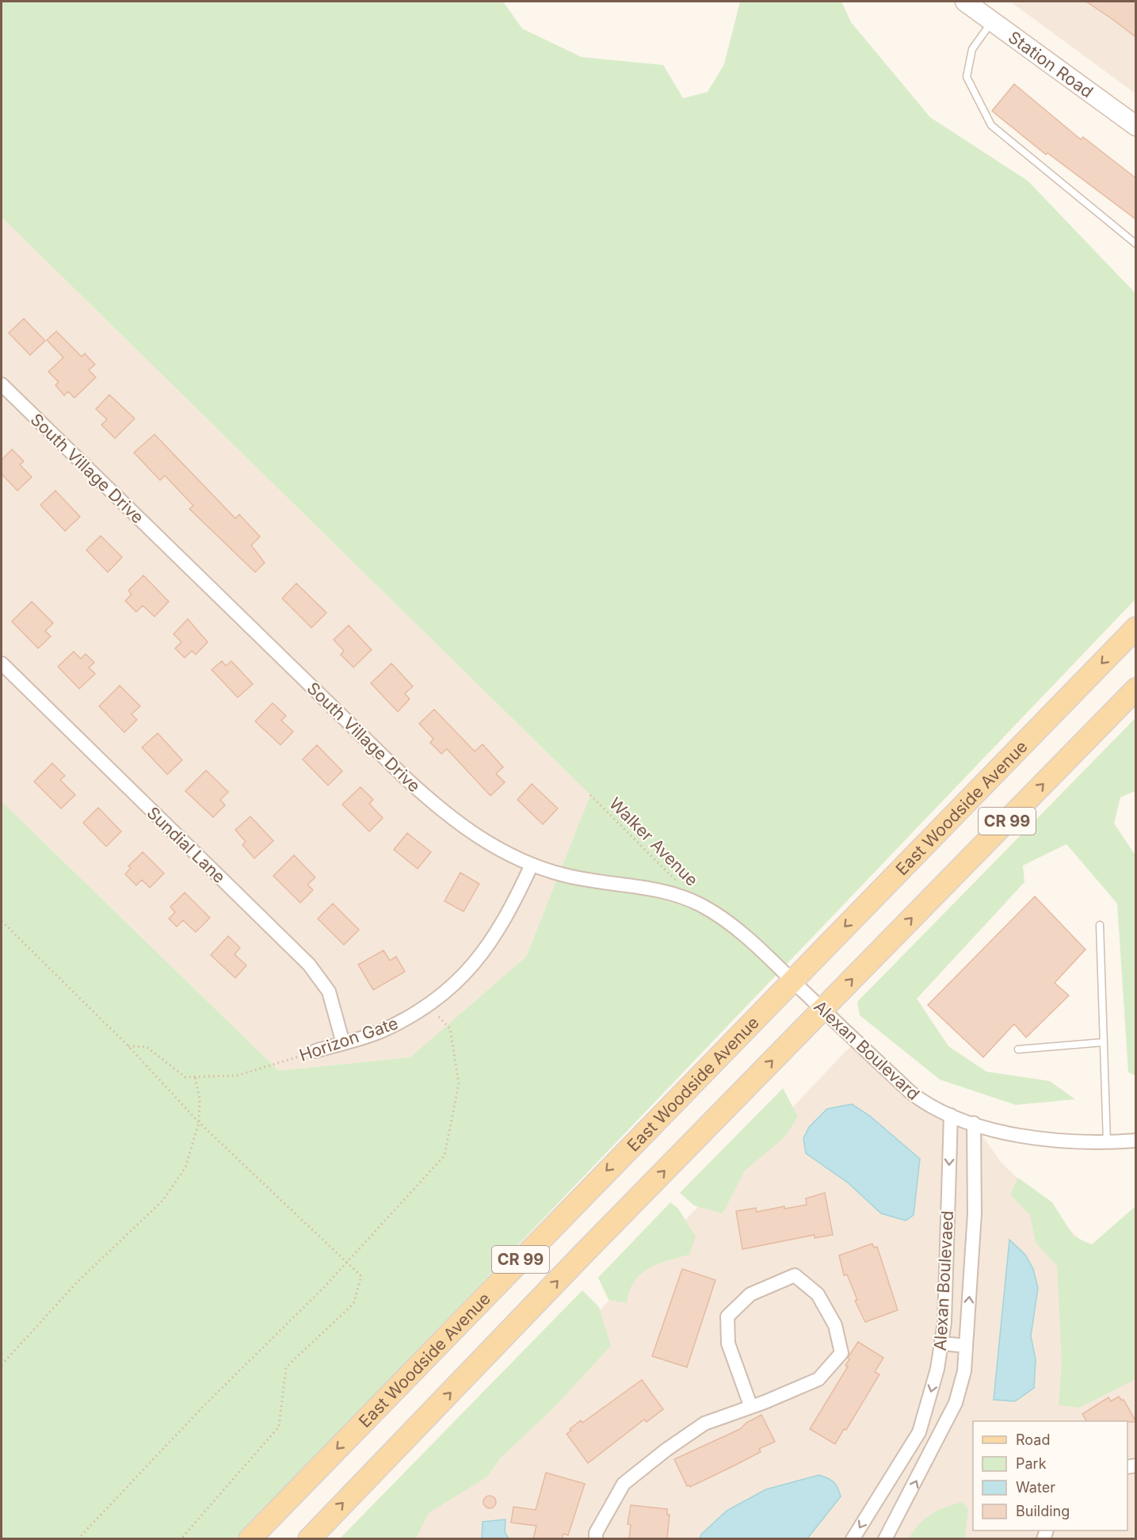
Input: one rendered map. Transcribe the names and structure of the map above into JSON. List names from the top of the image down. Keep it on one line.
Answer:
{"streets":{"main road":["Station Road","East Woodside Avenue","CR 99"],"street":["South Village Drive","Sundial Lane","Horizon Gate","Alexan Boulevard","Alexan Boulevaed"],"path":["Walker Avenue"]},"crossings":[["South Village Drive","East Woodside Avenue"],["South Village Drive","Horizon Gate"],["South Village Drive","Alexan Boulevard"],["East Woodside Avenue","Alexan Boulevard"],["CR 99","Alexan Boulevard"],["Sundial Lane","Horizon Gate"],["Alexan Boulevard","Alexan Boulevaed"]],"legend":["Road","Park","Water","Building"]}
